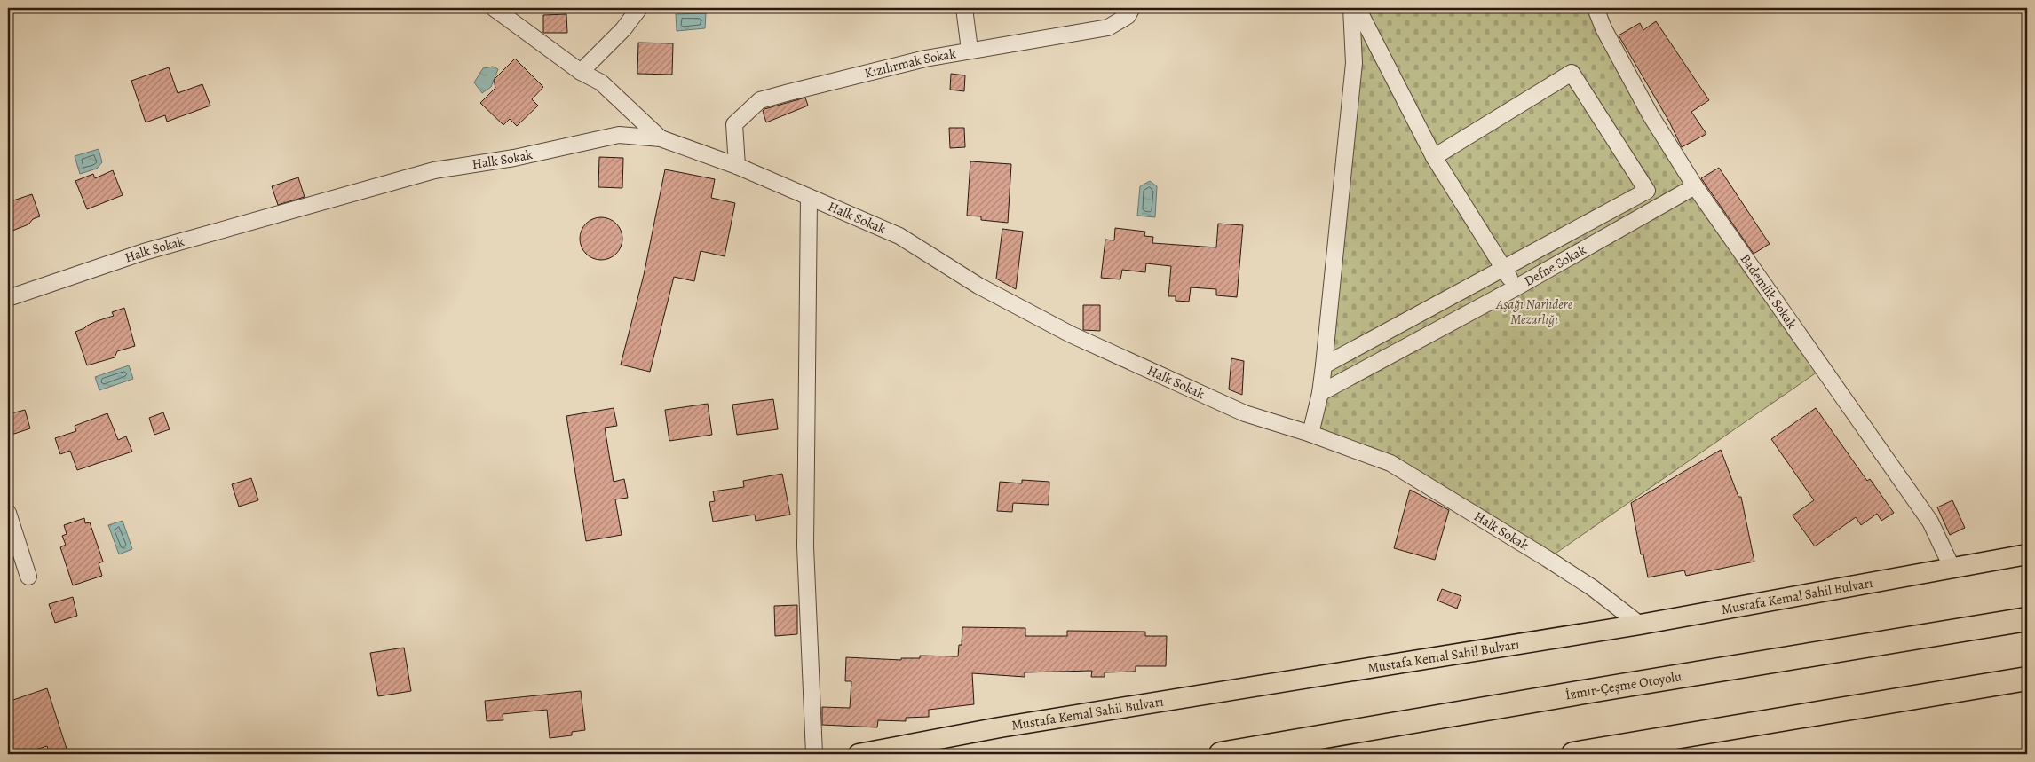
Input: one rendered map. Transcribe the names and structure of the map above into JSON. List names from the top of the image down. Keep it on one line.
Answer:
{"streets":{"highway":["İzmir-Çeşme Otoyolu"],"main road":["Mustafa Kemal Sahil Bulvarı"],"street":["Kızılırmak Sokak","Halk Sokak","Defne Sokak","Bademlik Sokak"]},"crossings":[["Kızılırmak Sokak","Halk Sokak"],["Halk Sokak","Mustafa Kemal Sahil Bulvarı"],["Defne Sokak","Bademlik Sokak"],["Bademlik Sokak","Mustafa Kemal Sahil Bulvarı"]],"parks":["Aşağı Narlıdere Mezarlığı"]}
